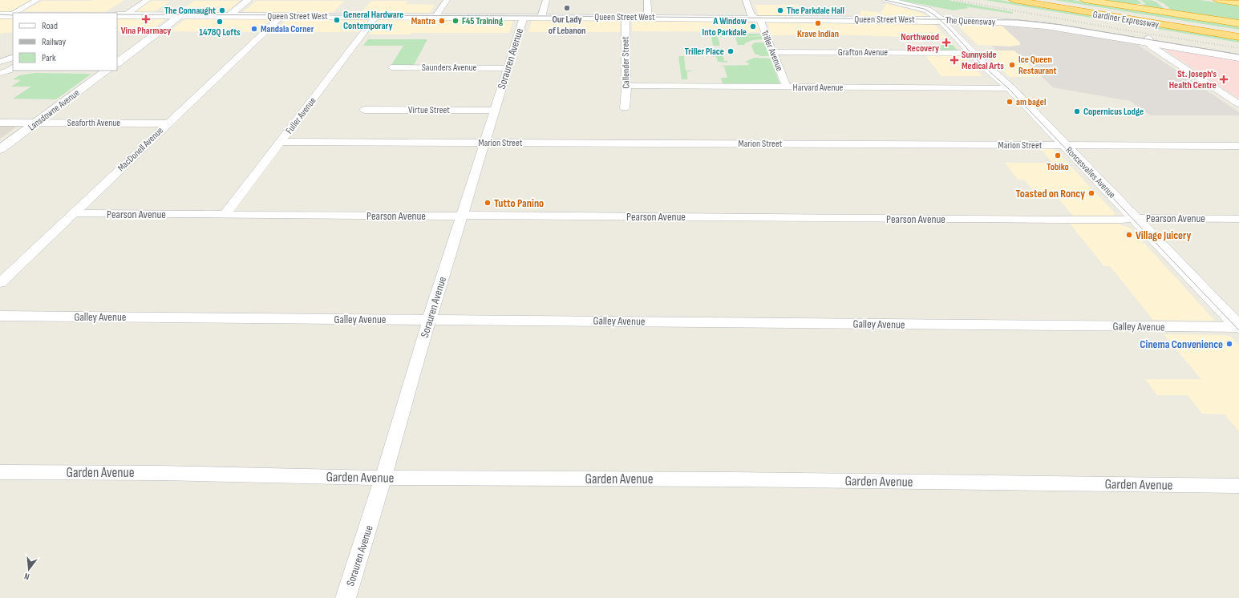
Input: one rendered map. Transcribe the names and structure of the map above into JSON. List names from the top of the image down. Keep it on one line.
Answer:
{"streets":{"highway":["Gardiner Expressway"],"main road":["Queen Street West","The Queensway"],"street":["Triller Avenue","Grafton Avenue","Sorauren Avenue","Callender Street","Saunders Avenue","Harvard Avenue","Lansdowne Avenue","Virtue Street","Fuller Avenue","Seaforth Avenue","Marion Street","MacDonell Avenue","Roncesvalles Avenue","Pearson Avenue","Galley Avenue","Garden Avenue"]},"crossings":[["Queen Street West","The Queensway"],["Queen Street West","Triller Avenue"],["Queen Street West","Sorauren Avenue"],["Queen Street West","Callender Street"],["Queen Street West","Fuller Avenue"],["Queen Street West","MacDonell Avenue"],["Queen Street West","Roncesvalles Avenue"],["The Queensway","Roncesvalles Avenue"],["Triller Avenue","Grafton Avenue"],["Triller Avenue","Harvard Avenue"],["Grafton Avenue","Roncesvalles Avenue"],["Sorauren Avenue","Saunders Avenue"],["Sorauren Avenue","Virtue Street"],["Sorauren Avenue","Marion Street"],["Sorauren Avenue","Pearson Avenue"],["Sorauren Avenue","Galley Avenue"],["Sorauren Avenue","Garden Avenue"],["Callender Street","Harvard Avenue"],["Harvard Avenue","Roncesvalles Avenue"],["Lansdowne Avenue","Seaforth Avenue"],["Fuller Avenue","Marion Street"],["Fuller Avenue","Pearson Avenue"],["Seaforth Avenue","MacDonell Avenue"],["Marion Street","Roncesvalles Avenue"],["MacDonell Avenue","Pearson Avenue"],["Roncesvalles Avenue","Pearson Avenue"],["Roncesvalles Avenue","Galley Avenue"]],"places":{"other":["Our Lady of Lebanon","The Connaught","The Parkdale Hall","General Hardware Contemporary","Mantra","F45 Training","1478Q Lofts","Krave Indian","A Window Into Parkdale","Mandala Corner","Triller Place","Ice Queen Restaurant","am bagel","Copernicus Lodge","Tobiko","Toasted on Roncy","Tutto Panino","Village Juicery","Cinema Convenience"],"health":["Vina Pharmacy","Northwood Recovery","Sunnyside Medical Arts","St. Joseph's Health Centre"]},"legend":["Road","Railway","Park"],"north":"bottom"}
